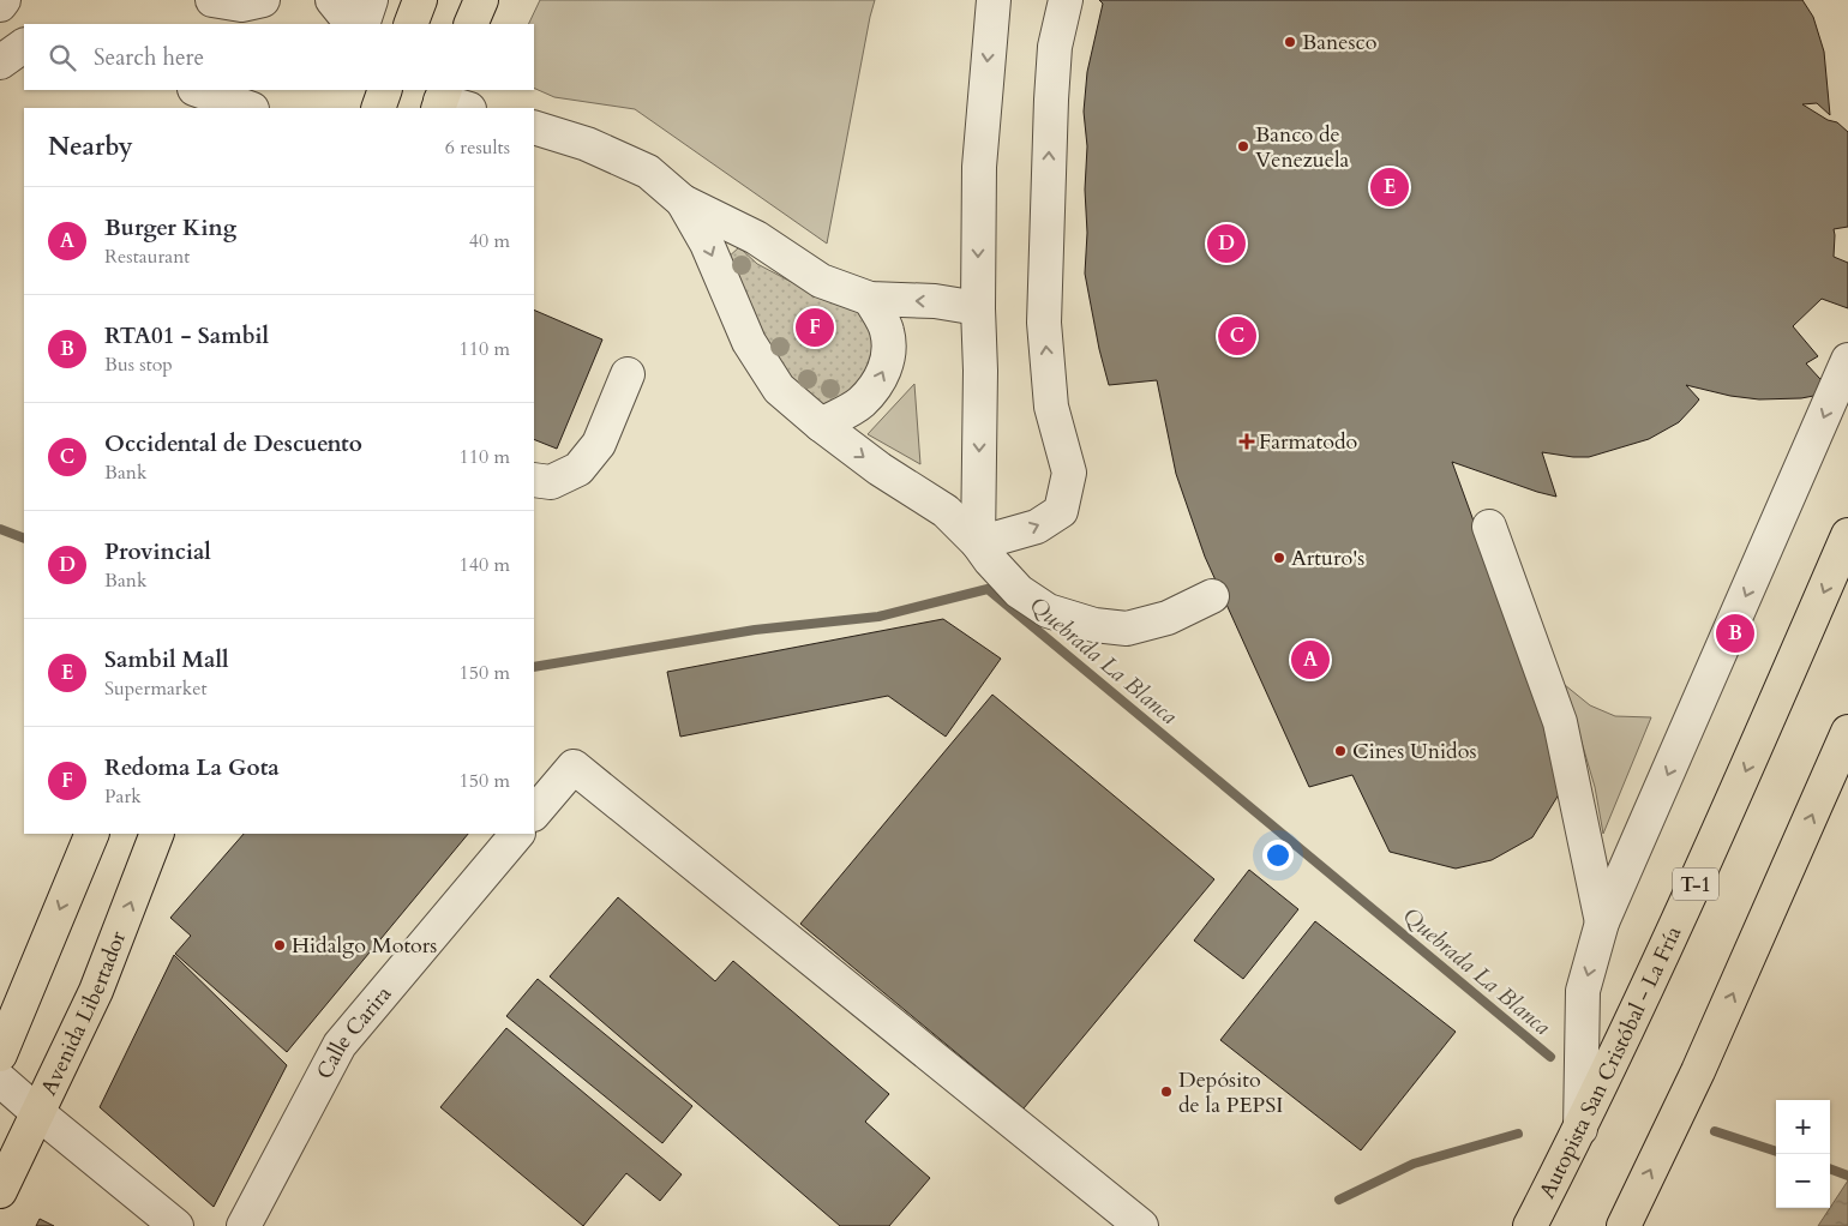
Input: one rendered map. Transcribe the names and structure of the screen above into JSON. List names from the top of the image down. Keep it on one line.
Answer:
{"streets":{"main road":["T-1","Avenida Libertador","Autopista San Cristóbal - La Fría"],"street":["Calle Carira"]},"water":["Quebrada La Blanca"],"places":{"other":["Banesco","Banco de Venezuela","Arturo's","Cines Unidos","Hidalgo Motors","Depósito de la PEPSI"],"health":["Farmatodo"]},"page":{"search":"Search here","heading":["Nearby","6 results"],"pins":["E","D","F","C","B","A"],"list":[{"mark":"A","name":"Burger King","note":"Restaurant","value":"40 m"},{"mark":"B","name":"RTA01 - Sambil","note":"Bus stop","value":"110 m"},{"mark":"C","name":"Occidental de Descuento","note":"Bank","value":"110 m"},{"mark":"D","name":"Provincial","note":"Bank","value":"140 m"},{"mark":"E","name":"Sambil Mall","note":"Supermarket","value":"150 m"},{"mark":"F","name":"Redoma La Gota","note":"Park","value":"150 m"}],"map_buttons":["+","−"]}}
